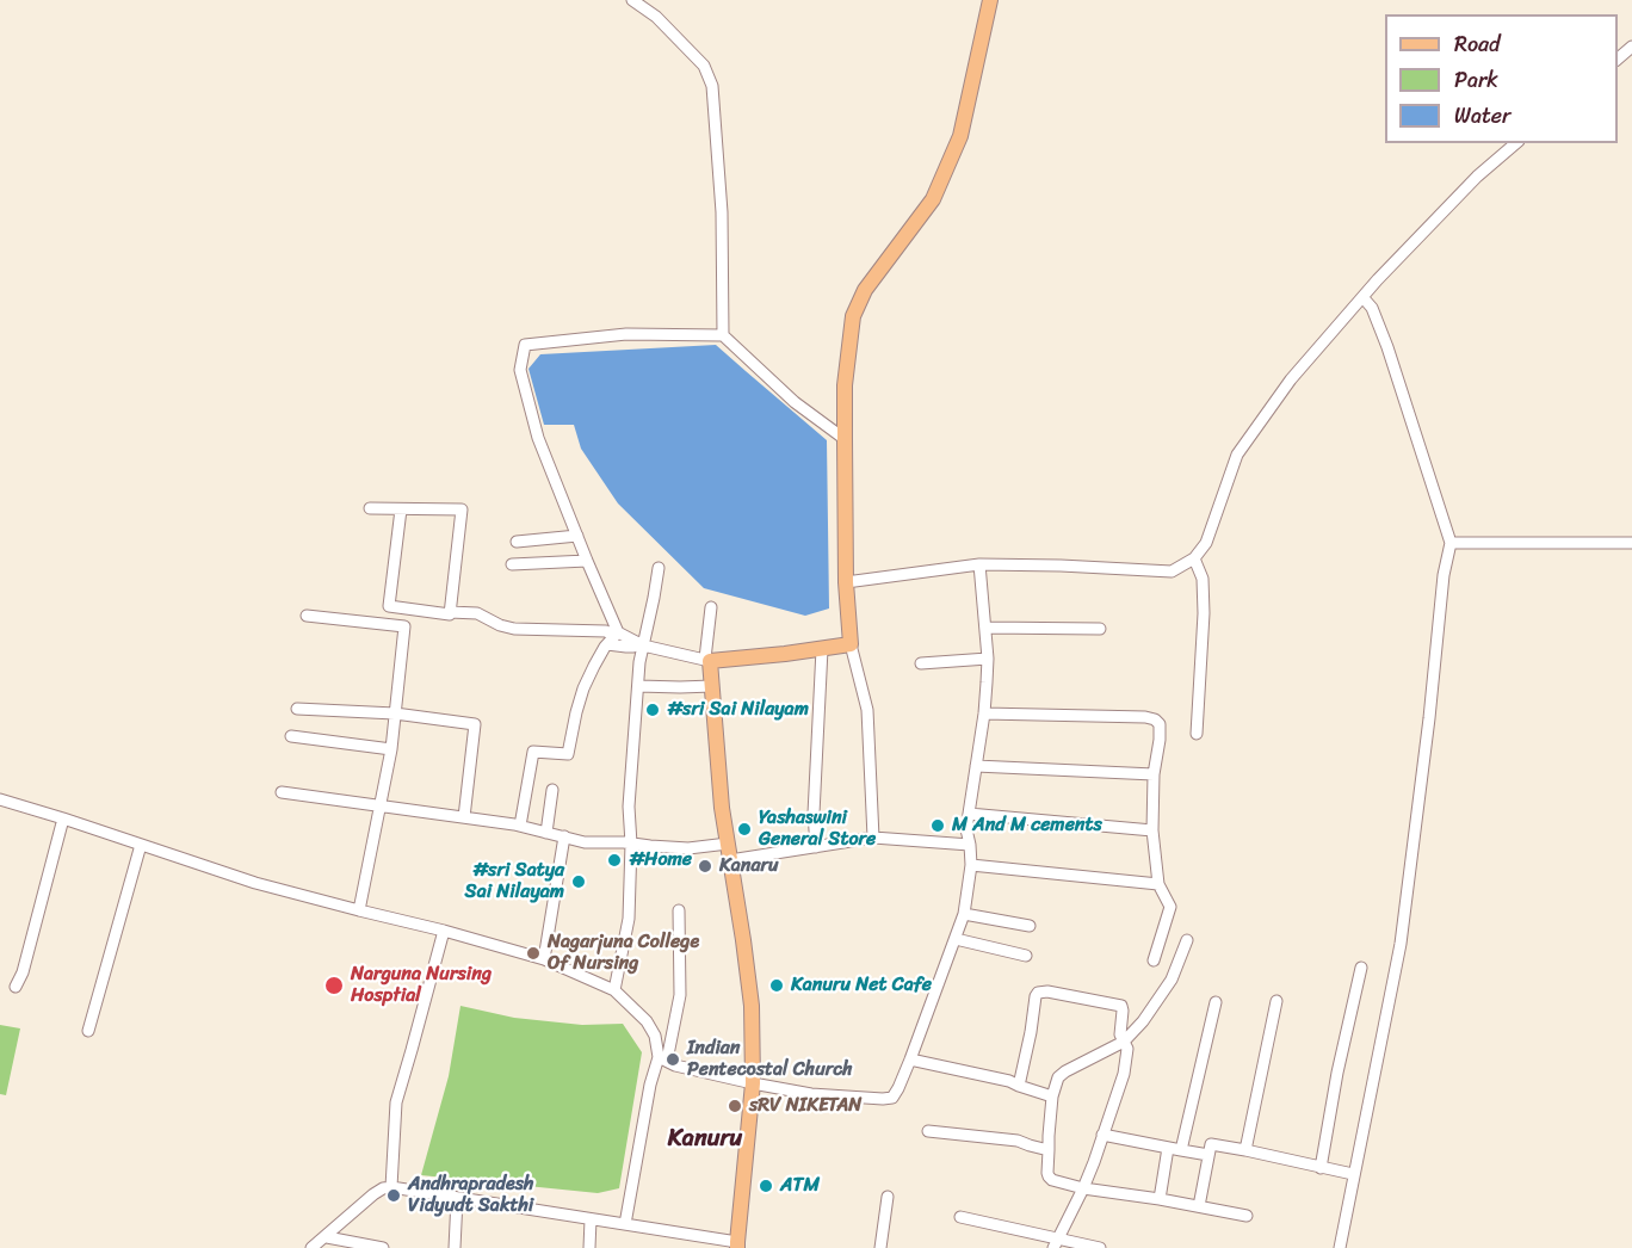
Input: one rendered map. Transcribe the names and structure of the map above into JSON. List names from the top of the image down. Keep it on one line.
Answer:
{"districts":["Kanuru"],"places":["#sri Sai Nilayam","M And M cements","Yashaswini General Store","#Home","Kanaru","#sri Satya Sai Nilayam","Nagarjuna College Of Nursing","Narguna Nursing Hosptial","Kanuru Net Cafe","Indian Pentecostal Church","sRV NIKETAN","ATM","Andhrapradesh Vidyudt Sakthi"],"legend":["Road","Park","Water"]}
